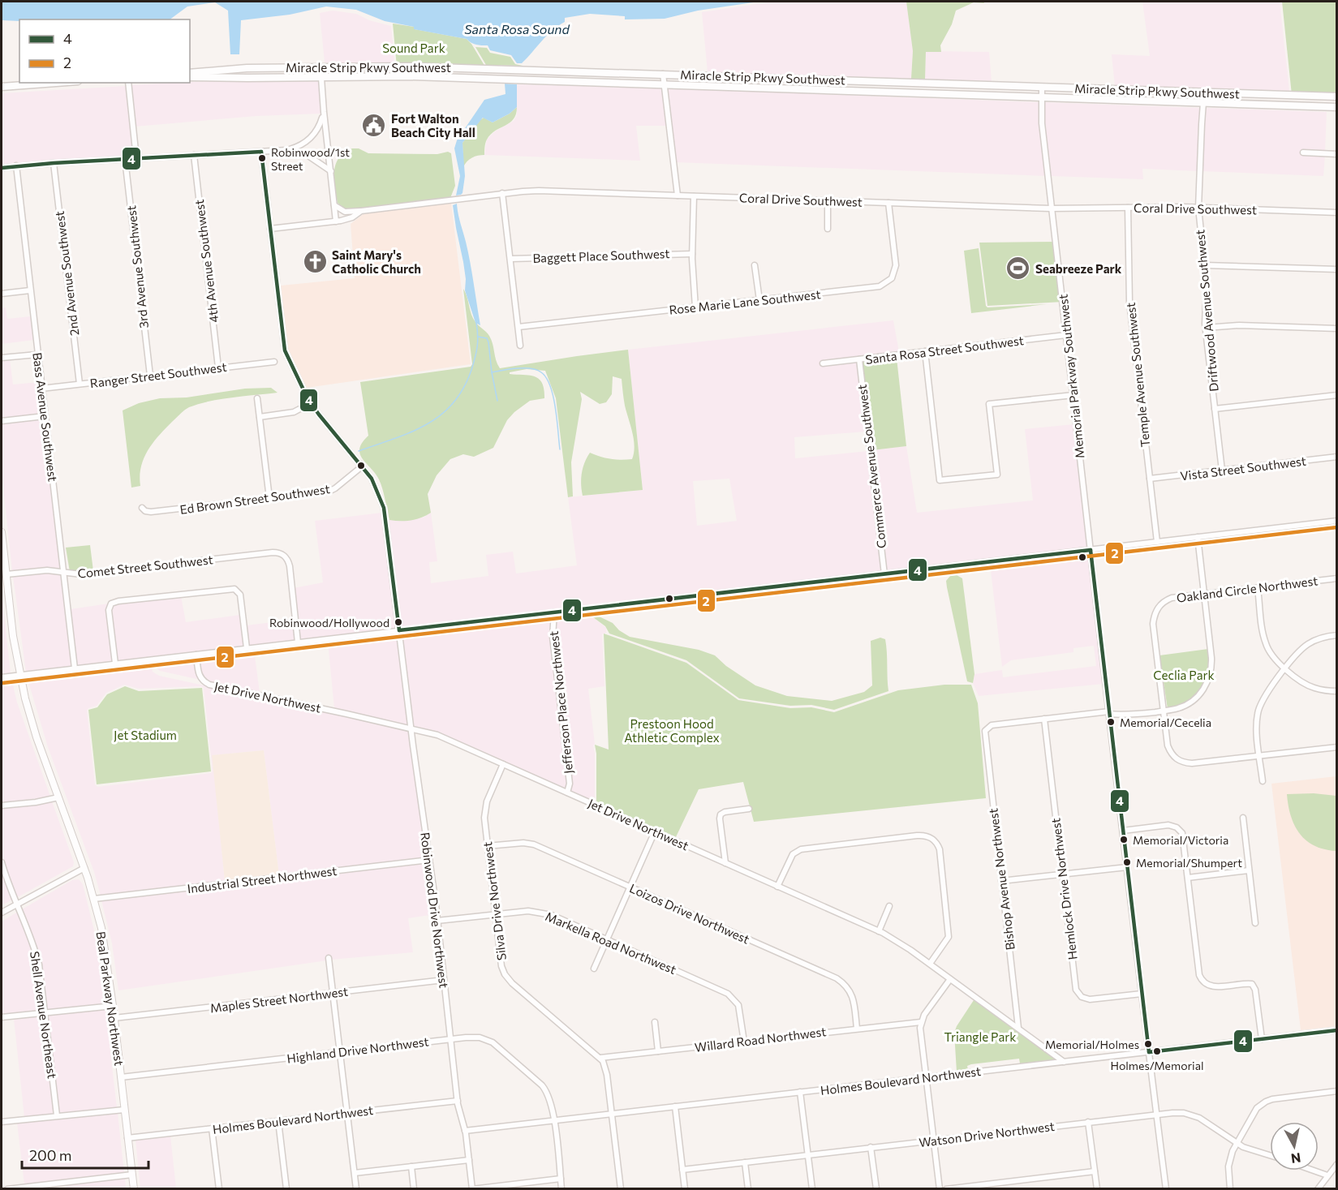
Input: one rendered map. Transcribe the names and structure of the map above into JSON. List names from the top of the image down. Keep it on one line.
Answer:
{"streets":{"highway":["Miracle Strip Pkwy Southwest"],"main road":["Beal Parkway Northwest"],"street":["Coral Drive Southwest","Baggett Place Southwest","4th Avenue Southwest","3rd Avenue Southwest","2nd Avenue Southwest","Rose Marie Lane Southwest","Driftwood Avenue Southwest","Santa Rosa Street Southwest","Ranger Street Southwest","Temple Avenue Southwest","Memorial Parkway Southwest","Bass Avenue Southwest","Commerce Avenue Southwest","Vista Street Southwest","Ed Brown Street Southwest","Comet Street Southwest","Oakland Circle Northwest","Jet Drive Northwest","Jefferson Place Northwest","Industrial Street Northwest","Bishop Avenue Northwest","Hemlock Drive Northwest","Silva Drive Northwest","Robinwood Drive Northwest","Loizos Drive Northwest","Markella Road Northwest","Maples Street Northwest","Shell Avenue Northeast","Willard Road Northwest","Highland Drive Northwest","Holmes Boulevard Northwest","Watson Drive Northwest"]},"crossings":[["Miracle Strip Pkwy Southwest","Driftwood Avenue Southwest"],["Miracle Strip Pkwy Southwest","Memorial Parkway Southwest"],["Coral Drive Southwest","Rose Marie Lane Southwest"],["Coral Drive Southwest","Driftwood Avenue Southwest"],["Coral Drive Southwest","Temple Avenue Southwest"],["Coral Drive Southwest","Memorial Parkway Southwest"],["Coral Drive Southwest","Robinwood Drive Northwest"],["4th Avenue Southwest","Ranger Street Southwest"],["3rd Avenue Southwest","Ranger Street Southwest"],["2nd Avenue Southwest","Ranger Street Southwest"],["Driftwood Avenue Southwest","Vista Street Southwest"],["Santa Rosa Street Southwest","Memorial Parkway Southwest"],["Santa Rosa Street Southwest","Commerce Avenue Southwest"],["Ranger Street Southwest","Bass Avenue Southwest"],["Temple Avenue Southwest","Vista Street Southwest"],["Memorial Parkway Southwest","Hemlock Drive Northwest"],["Memorial Parkway Southwest","Holmes Boulevard Northwest"],["Memorial Parkway Southwest","Watson Drive Northwest"],["Bass Avenue Southwest","Comet Street Southwest"],["Ed Brown Street Southwest","Robinwood Drive Northwest"],["Comet Street Southwest","Beal Parkway Northwest"],["Jet Drive Northwest","Jefferson Place Northwest"],["Jet Drive Northwest","Bishop Avenue Northwest"],["Jet Drive Northwest","Silva Drive Northwest"],["Jet Drive Northwest","Robinwood Drive Northwest"],["Jet Drive Northwest","Holmes Boulevard Northwest"],["Industrial Street Northwest","Robinwood Drive Northwest"],["Industrial Street Northwest","Beal Parkway Northwest"],["Bishop Avenue Northwest","Hemlock Drive Northwest"],["Silva Drive Northwest","Loizos Drive Northwest"],["Silva Drive Northwest","Markella Road Northwest"],["Silva Drive Northwest","Willard Road Northwest"],["Robinwood Drive Northwest","Markella Road Northwest"],["Robinwood Drive Northwest","Maples Street Northwest"],["Robinwood Drive Northwest","Highland Drive Northwest"],["Robinwood Drive Northwest","Holmes Boulevard Northwest"],["Loizos Drive Northwest","Willard Road Northwest"],["Markella Road Northwest","Willard Road Northwest"],["Beal Parkway Northwest","Maples Street Northwest"],["Beal Parkway Northwest","Highland Drive Northwest"],["Beal Parkway Northwest","Holmes Boulevard Northwest"],["Highland Drive Northwest","Holmes Boulevard Northwest"]],"water":["Santa Rosa Sound"],"parks":["Sound Park","Ceclia Park","Prestoon Hood Athletic Complex","Jet Stadium","Triangle Park"],"places":{"public building":["Fort Walton Beach City Hall"],"other":["Robinwood/1st Street","Robinwood/Hollywood","Memorial/Cecelia","Memorial/Victoria","Memorial/Shumpert","Memorial/Holmes","Holmes/Memorial"],"church":["Saint Mary's Catholic Church"],"sports":["Seabreeze Park"]},"lines":["transit line 4","transit line 2"],"legend":["4","2"],"scale_bar":"200 m","north":"bottom"}
